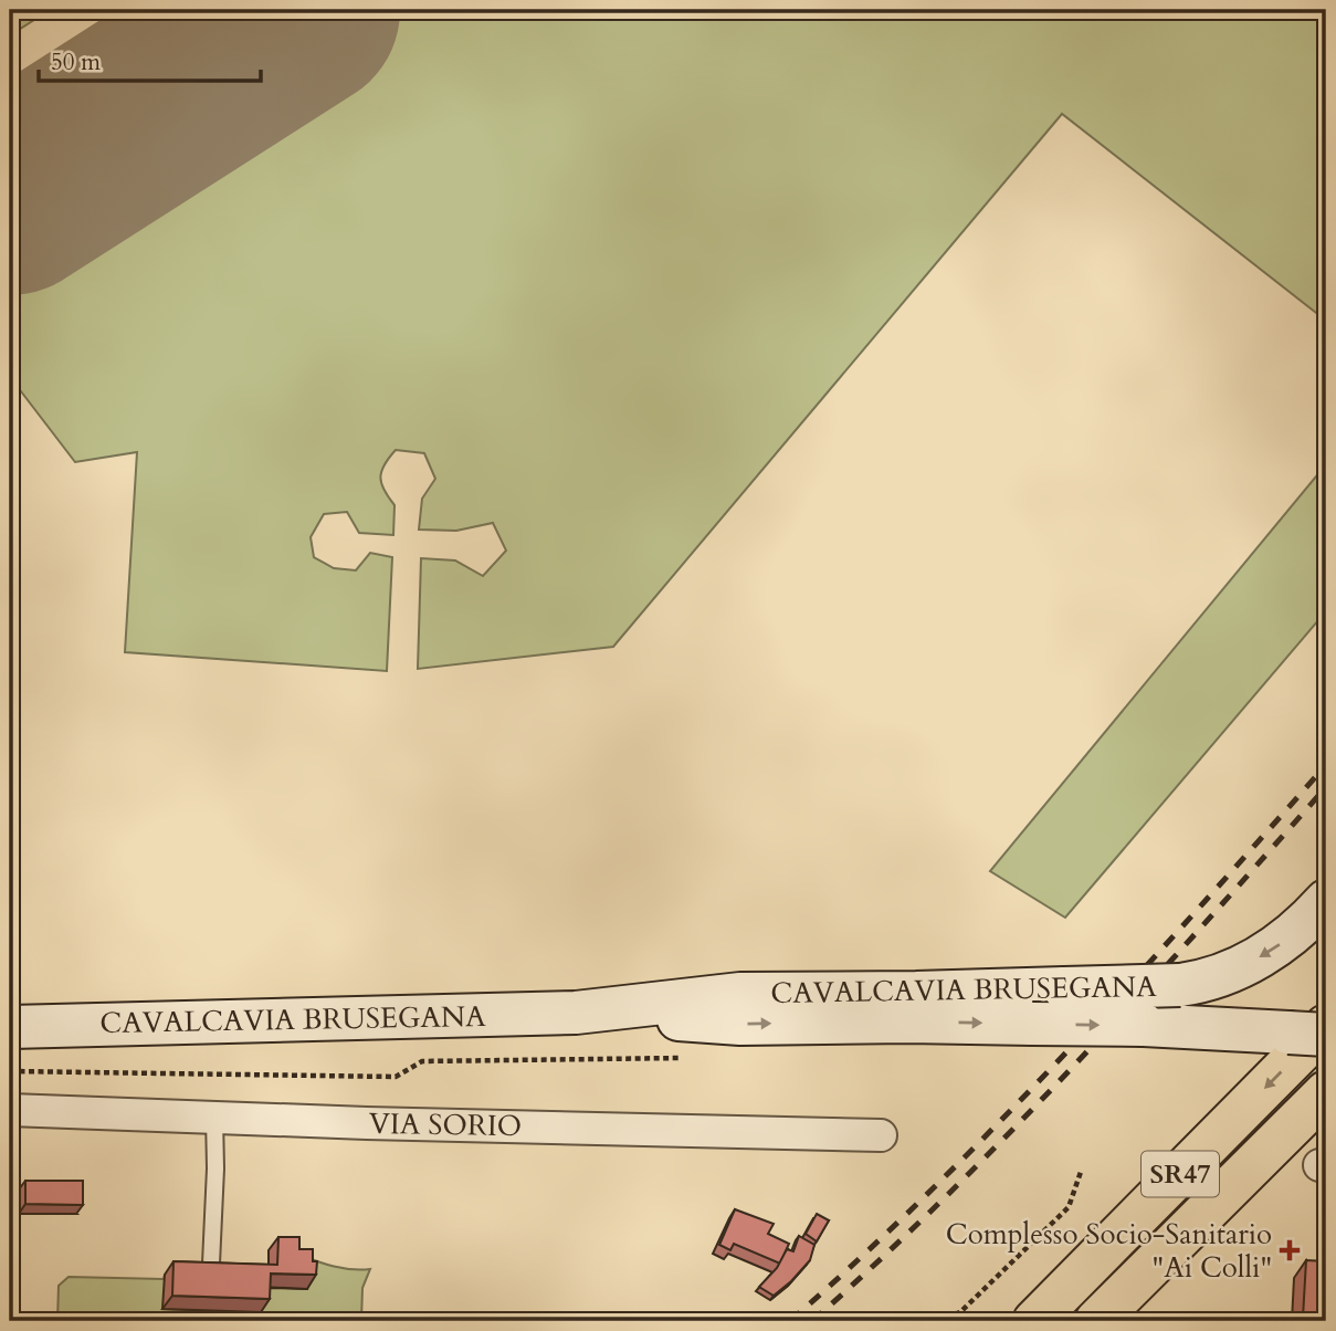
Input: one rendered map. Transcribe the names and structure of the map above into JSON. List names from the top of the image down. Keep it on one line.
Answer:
{"streets":{"highway":["SR47"],"main road":["CAVALCAVIA BRUSEGANA"],"street":["VIA SORIO"]},"crossings":[["CAVALCAVIA BRUSEGANA","SR47"]],"places":{"health":["Complesso Socio-Sanitario \"Ai Colli\""]},"scale_bar":"50 m"}
